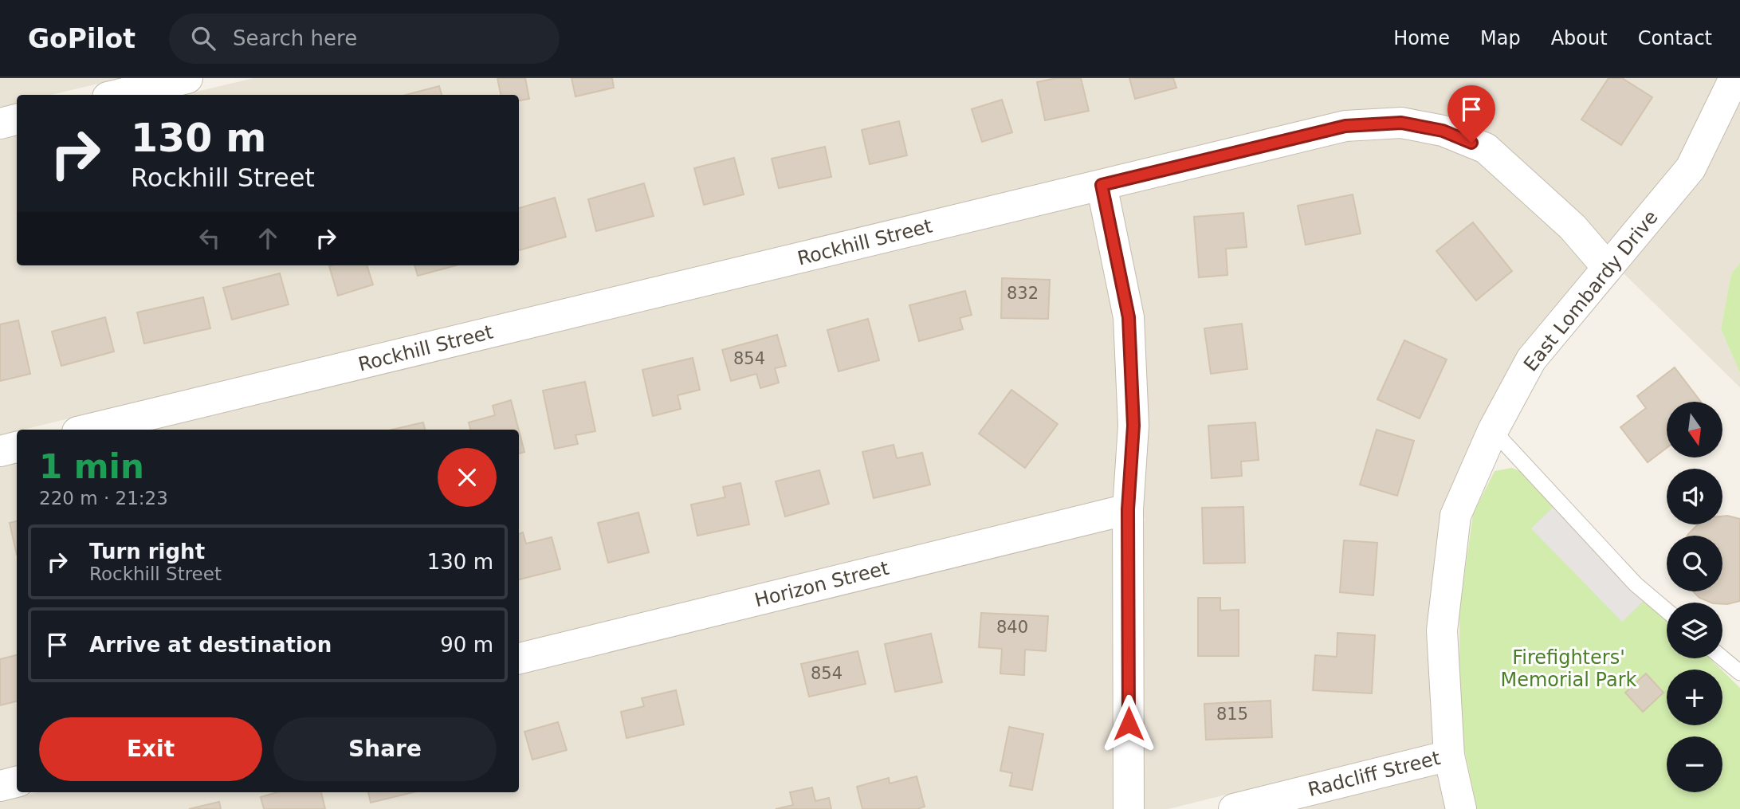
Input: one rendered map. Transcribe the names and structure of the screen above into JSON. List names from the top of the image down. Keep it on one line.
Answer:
{"streets":{"street":["Rockhill Street","East Lombardy Drive","Horizon Street","Radcliff Street"]},"crossings":[["Rockhill Street","East Lombardy Drive"],["East Lombardy Drive","Radcliff Street"]],"parks":["Firefighters' Memorial Park"],"house_numbers":["832","854","840","854","815"],"north":"bottom","page":{"header":"GoPilot","search":"Search here","nav":["Home","Map","About","Contact"],"turn":["130 m","Rockhill Street"],"map_buttons":["+","−"],"heading":["1 min","220 m · 21:23"],"list":[{"name":"Turn right","note":"Rockhill Street","value":"130 m"},{"name":"Arrive at destination","value":"90 m"}],"buttons":["Exit","Share"]}}
